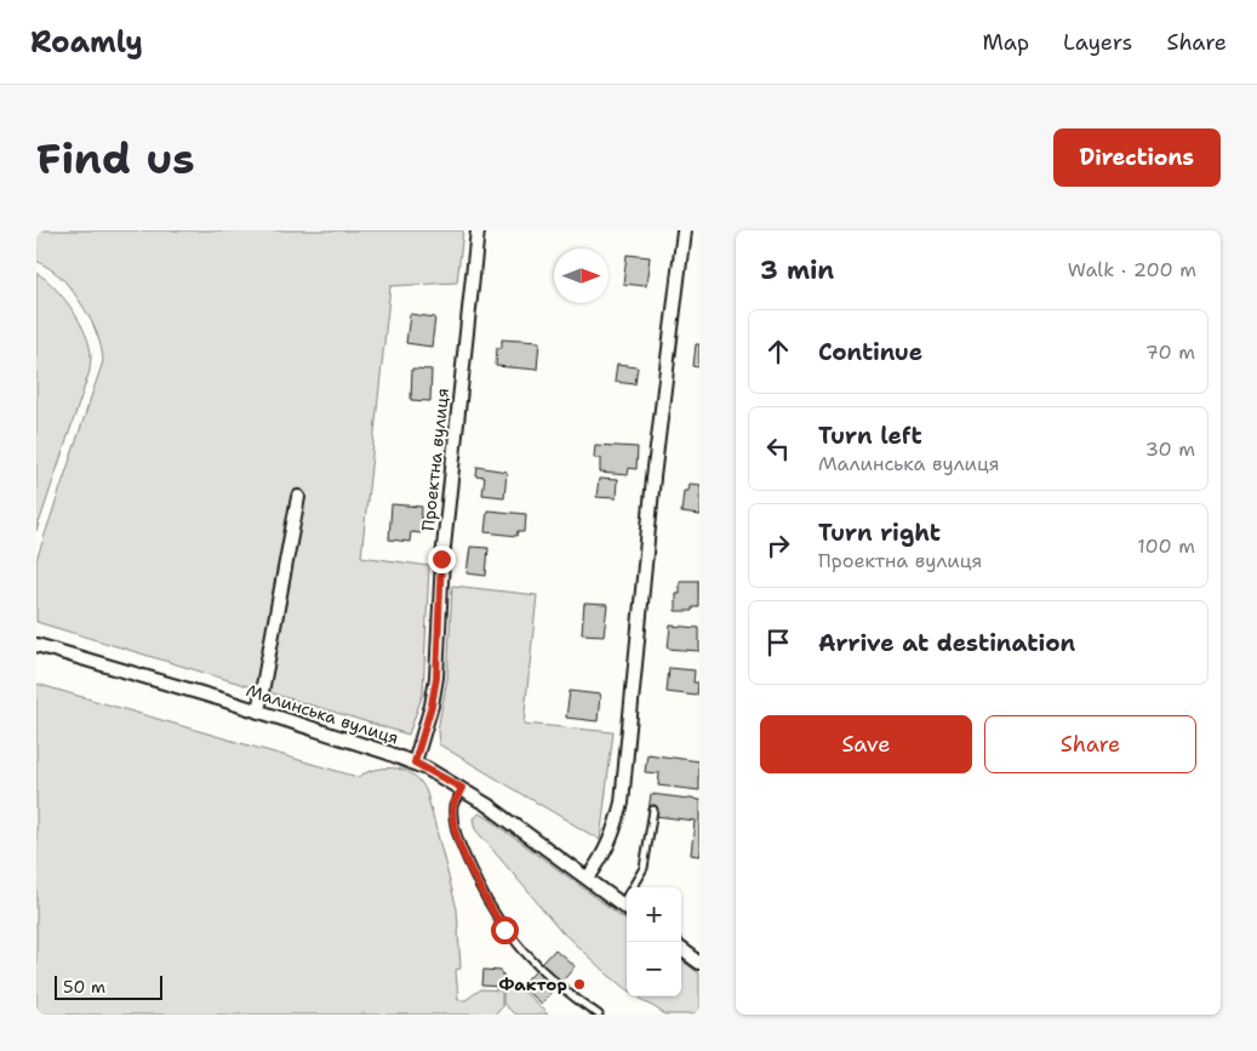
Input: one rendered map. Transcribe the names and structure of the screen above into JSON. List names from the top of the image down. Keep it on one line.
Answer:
{"streets":{"street":["Проектна вулиця","Малинська вулиця"]},"crossings":[["Проектна вулиця","Малинська вулиця"]],"places":["Фактор"],"scale_bar":"50 m","north":"right","page":{"header":"Roamly","nav":["Map","Layers","Share"],"buttons":["Directions",["Save","Share"]],"title":"Find us","heading":["3 min","Walk · 200 m"],"list":[["Continue","70 m"],["Turn left","Малинська вулиця","30 m"],["Turn right","Проектна вулиця","100 m"],"Arrive at destination"],"map_buttons":["+","−"],"scale":"50 m"}}
